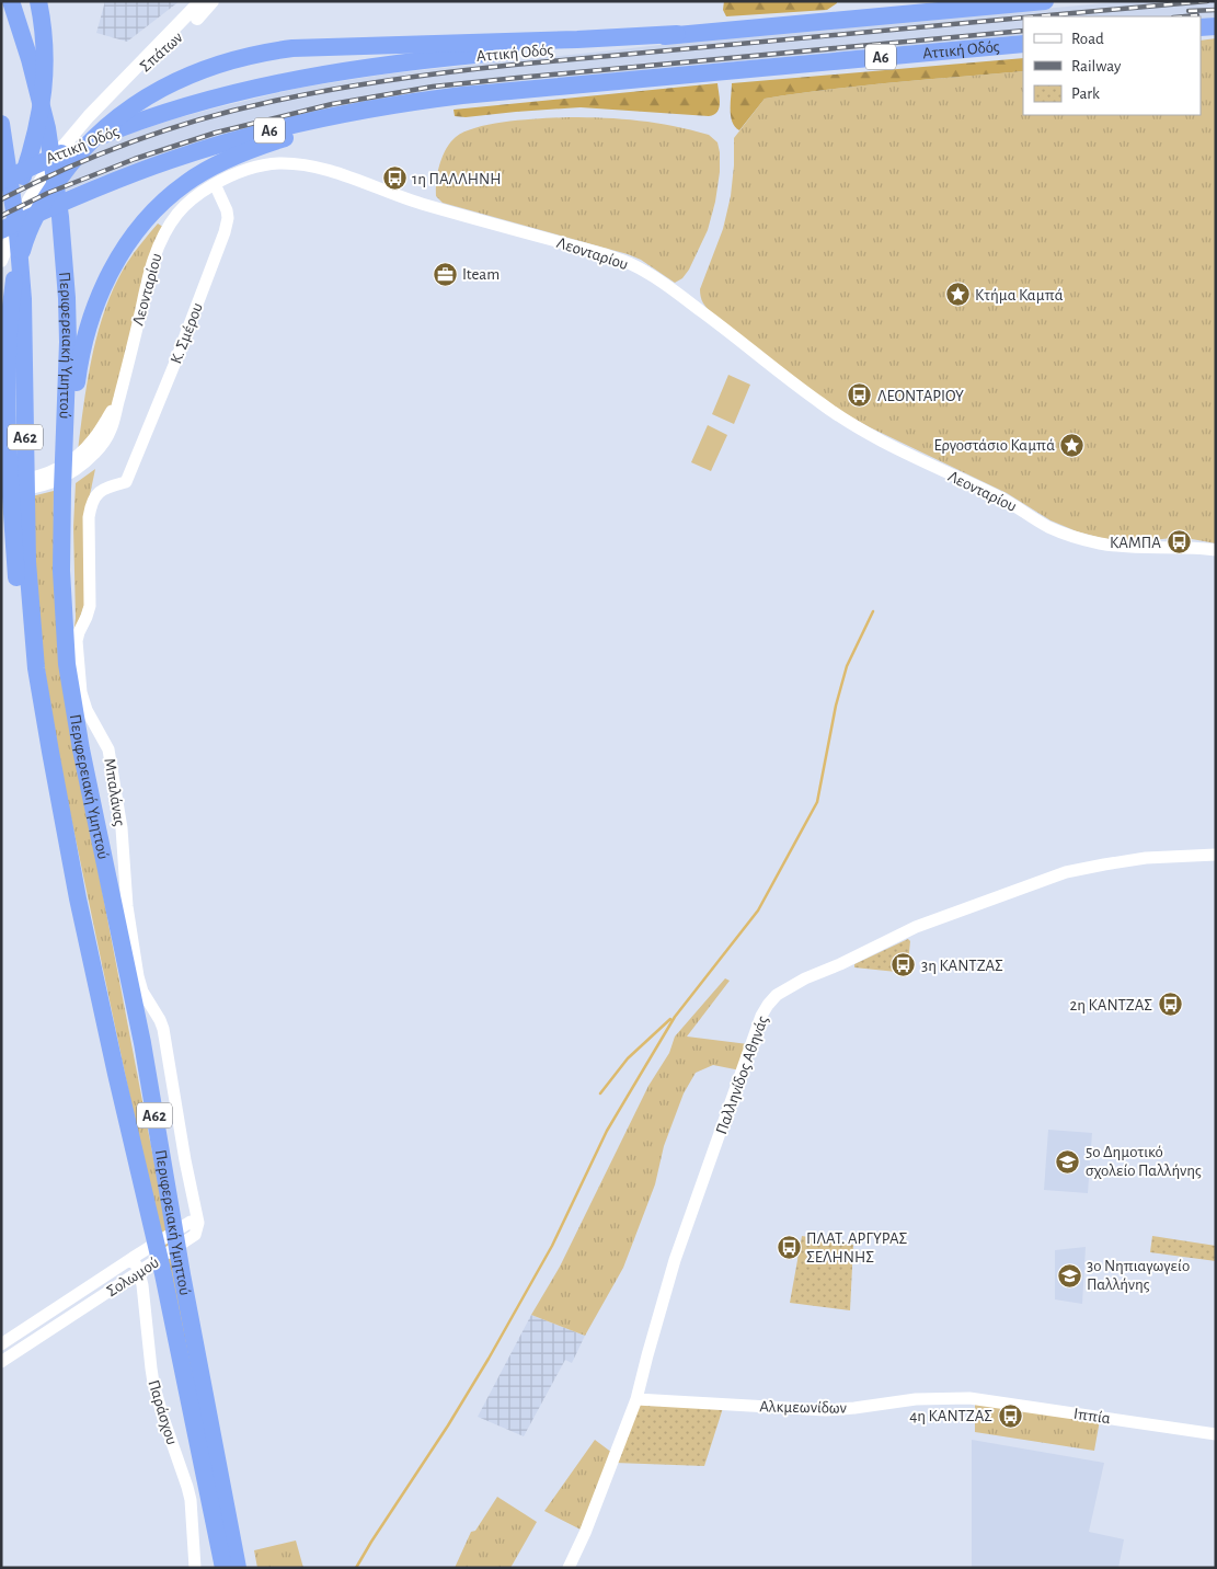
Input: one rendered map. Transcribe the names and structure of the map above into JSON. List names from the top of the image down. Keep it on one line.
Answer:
{"streets":{"highway":["Αττική Οδός","Α6","Περιφερειακή Υμηττού","Α62"],"main road":["Σπάτων"],"street":["Λεονταρίου","Κ. Σμέρου","Μπαλάνας","Παλληνίδος Αθηνάς","Σολωμού","Αλκμεωνίδων","Παράσχου","Ιππία"]},"crossings":[["Λεονταρίου","Κ. Σμέρου"],["Κ. Σμέρου","Μπαλάνας"],["Μπαλάνας","Σολωμού"],["Παλληνίδος Αθηνάς","Αλκμεωνίδων"],["Σολωμού","Παράσχου"],["Αλκμεωνίδων","Ιππία"]],"places":{"bus stop":["1η ΠΑΛΛΗΝΗ","ΛΕΟΝΤΑΡΙΟΥ","ΚΑΜΠΑ","3η ΚΑΝΤΖΑΣ","2η ΚΑΝΤΖΑΣ","ΠΛΑΤ. ΑΡΓΥΡΑΣ ΣΕΛΗΝΗΣ","4η ΚΑΝΤΖΑΣ"],"office":["Iteam"],"place":["Kτήμα Καμπά","Εργοστάσιο Καμπά"],"school or university":["5o Δημοτικό σχολείο Παλλήνης","3ο Νηπιαγωγείο Παλλήνης"]},"legend":["Road","Railway","Park"]}
